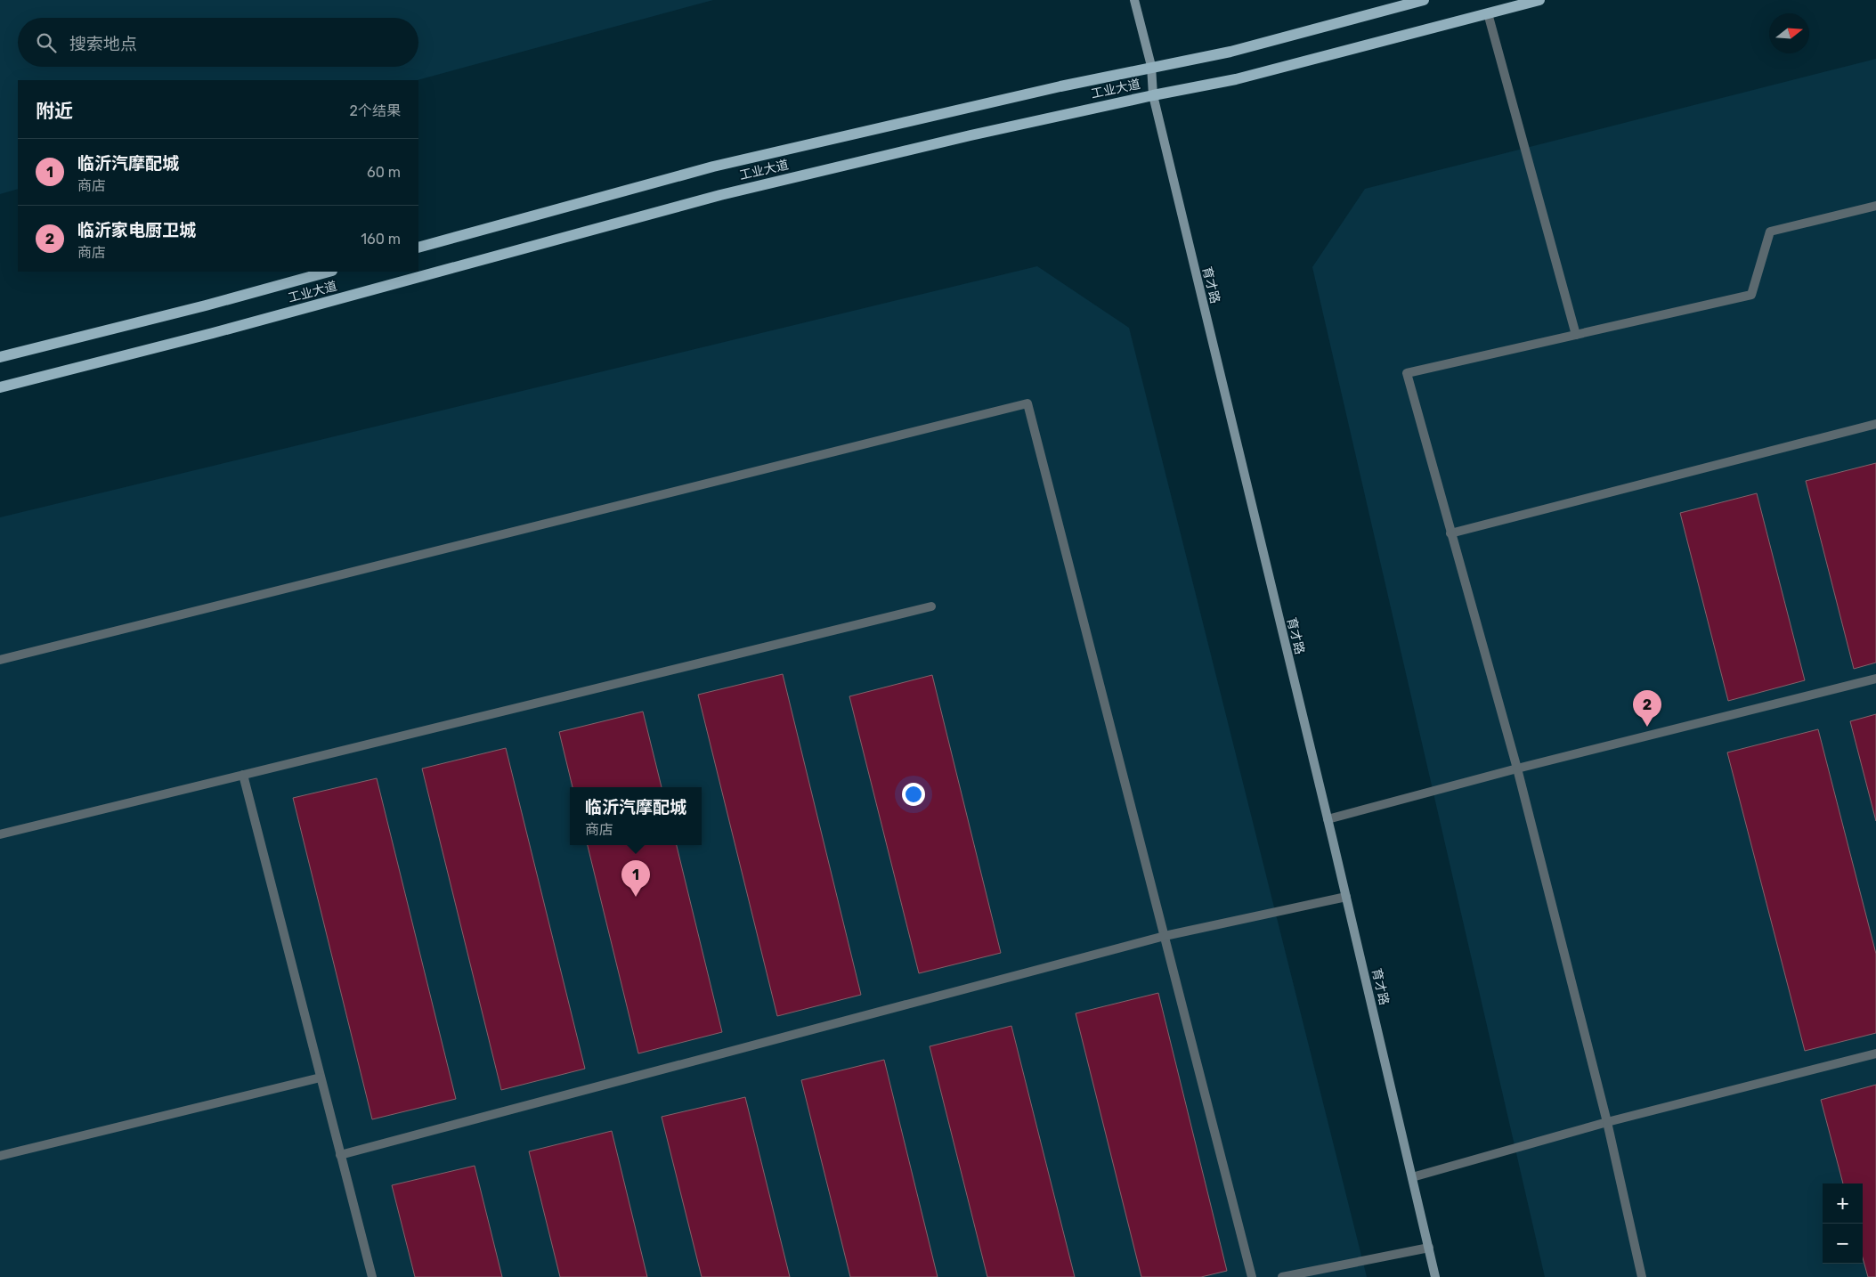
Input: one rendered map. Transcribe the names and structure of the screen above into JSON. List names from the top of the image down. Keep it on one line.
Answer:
{"streets":{"main road":["工业大道"],"street":["育才路"]},"crossings":[["工业大道","育才路"]],"north":"right","page":{"search":"搜索地点","heading":["附近","2个结果"],"list":[{"mark":"1","name":"临沂汽摩配城","note":"商店","value":"60 m"},{"mark":"2","name":"临沂家电厨卫城","note":"商店","value":"160 m"}],"pins":["2","1"],"popup":["临沂汽摩配城","商店"],"map_buttons":["+","−"]}}
